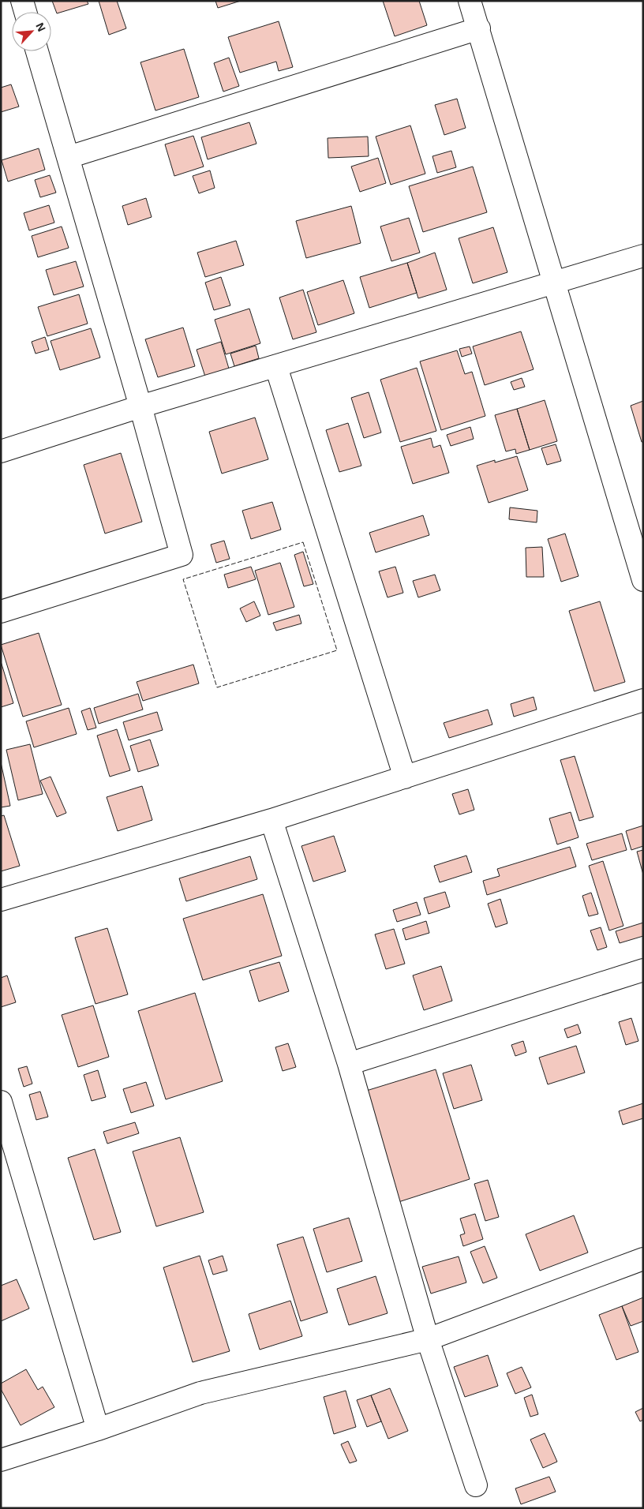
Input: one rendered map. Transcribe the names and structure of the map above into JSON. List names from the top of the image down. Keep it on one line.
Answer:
{"north":"top right"}
